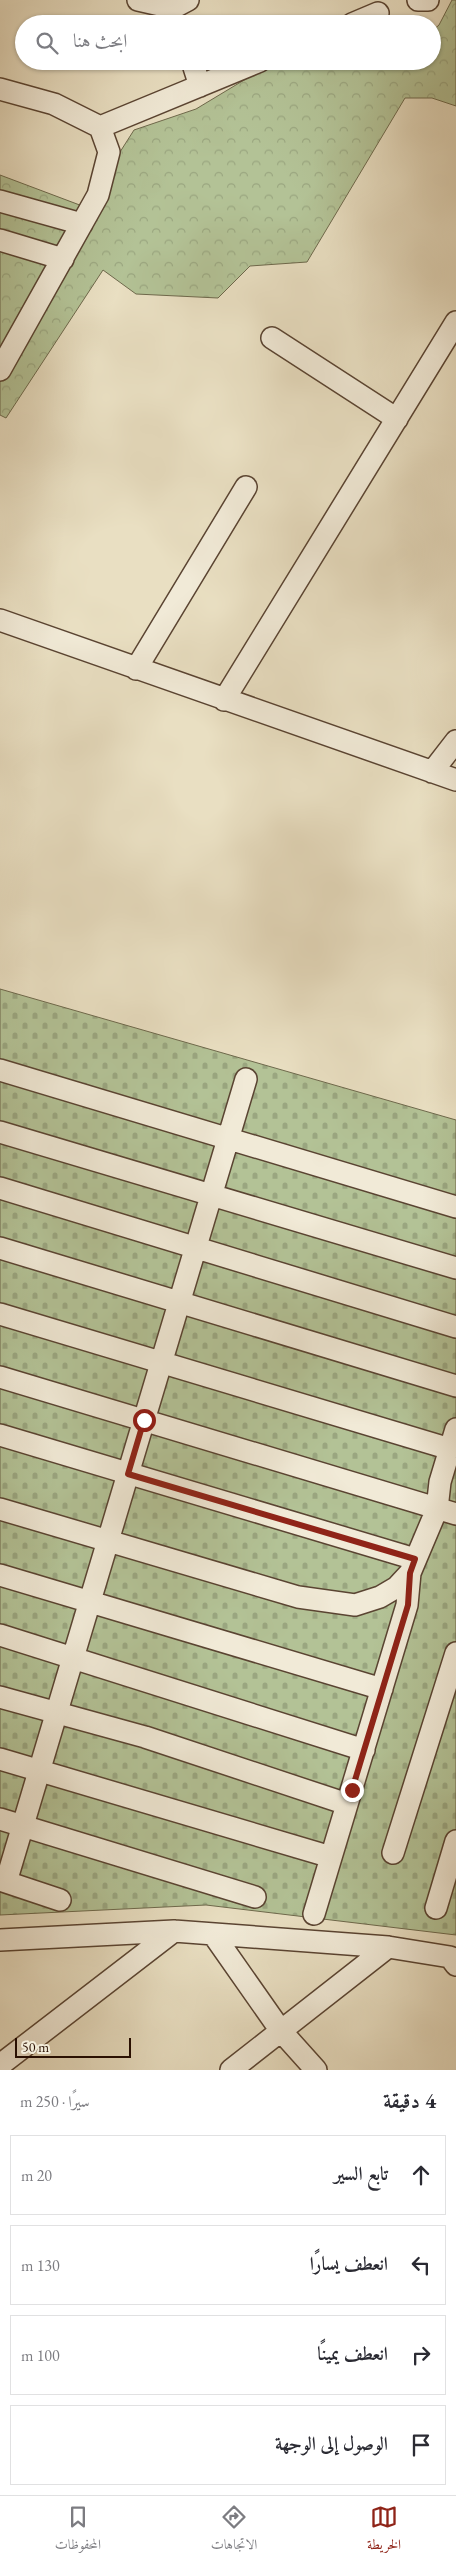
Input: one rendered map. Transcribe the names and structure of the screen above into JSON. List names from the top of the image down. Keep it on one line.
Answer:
{"scale_bar":"50 m","page":{"search":"ابحث هنا","scale":"50 m","heading":["4 دقيقة","سيرًا · 250 m"],"list":[["تابع السير","20 m"],["انعطف يسارًا","130 m"],["انعطف يمينًا","100 m"],"الوصول إلى الوجهة"],"nav":["الخريطة","الاتجاهات","المحفوظات"]}}
